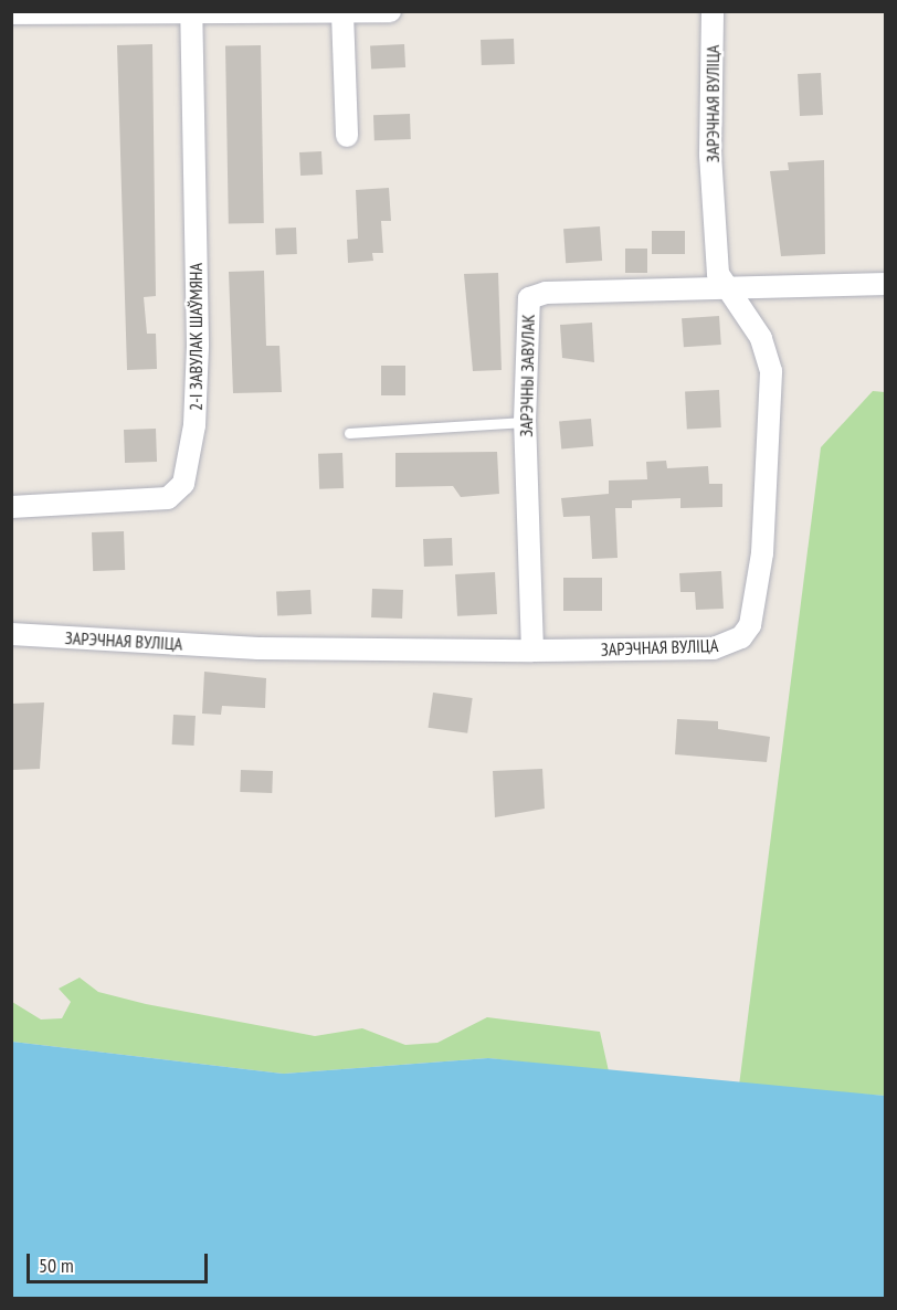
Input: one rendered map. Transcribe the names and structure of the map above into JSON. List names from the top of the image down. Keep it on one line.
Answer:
{"streets":{"street":["ЗАРЭЧНАЯ ВУЛІЦА","2-І ЗАВУЛАК ШАЎМЯНА","ЗАРЭЧНЫ ЗАВУЛАК"]},"crossings":[["ЗАРЭЧНАЯ ВУЛІЦА","ЗАРЭЧНЫ ЗАВУЛАК"]],"scale_bar":"50 m"}
